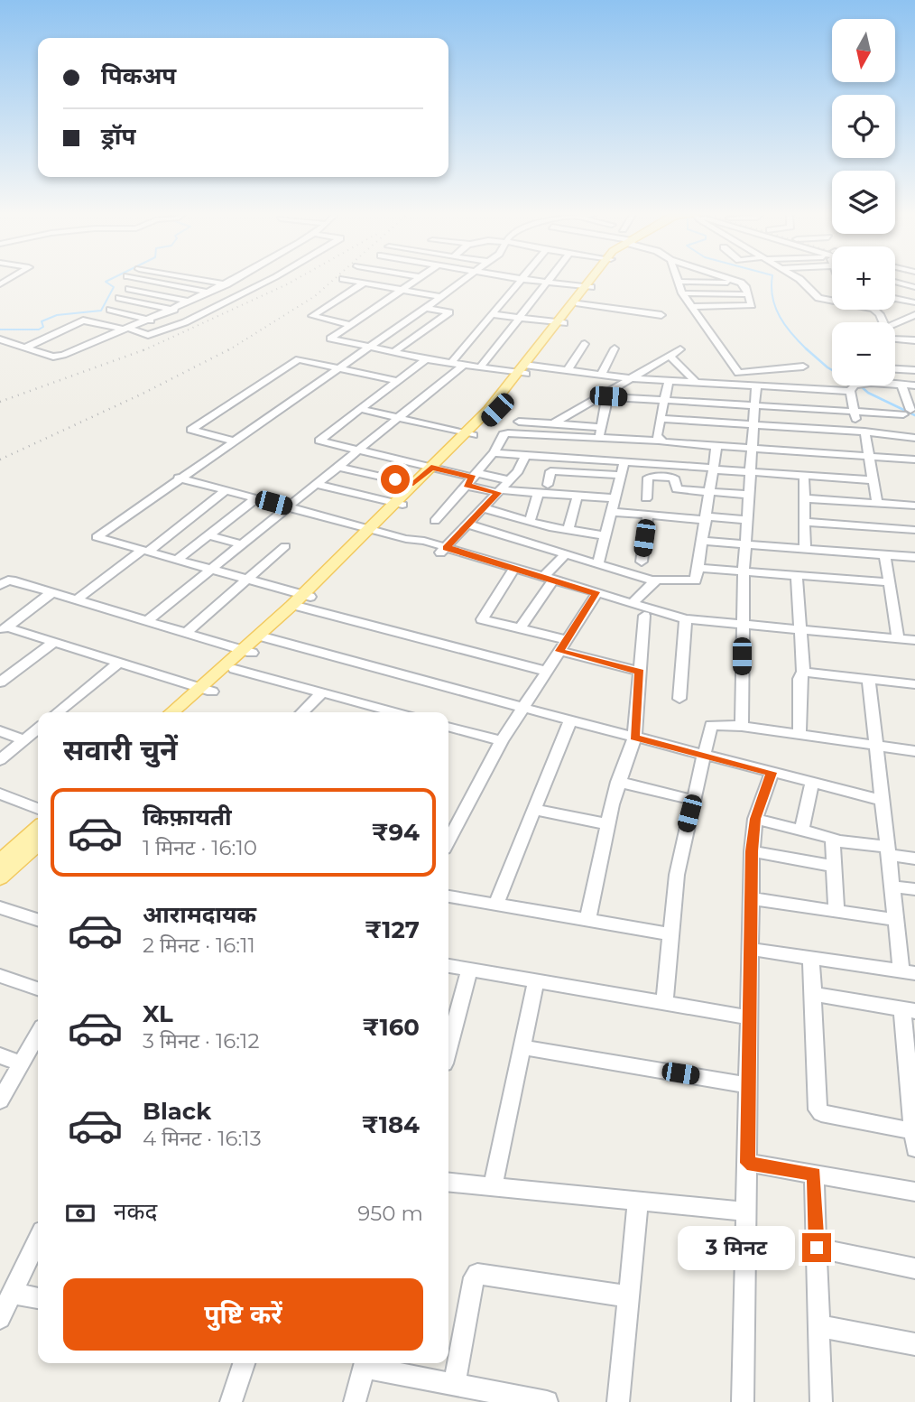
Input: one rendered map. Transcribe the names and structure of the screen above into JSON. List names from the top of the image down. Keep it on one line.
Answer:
{"north":"bottom","page":{"map_buttons":["+","−"],"banner":["पिकअप","ड्रॉप"],"heading":"सवारी चुनें","list":[{"name":"किफ़ायती","note":"1 मिनट · 16:10","value":"₹94"},{"name":"आरामदायक","note":"2 मिनट · 16:11","value":"₹127"},{"name":"XL","note":"3 मिनट · 16:12","value":"₹160"},{"name":"Black","note":"4 मिनट · 16:13","value":"₹184"}],"pay":["नकद","950 m"],"bubble":"3 मिनट","buttons":"पुष्टि करें"}}
